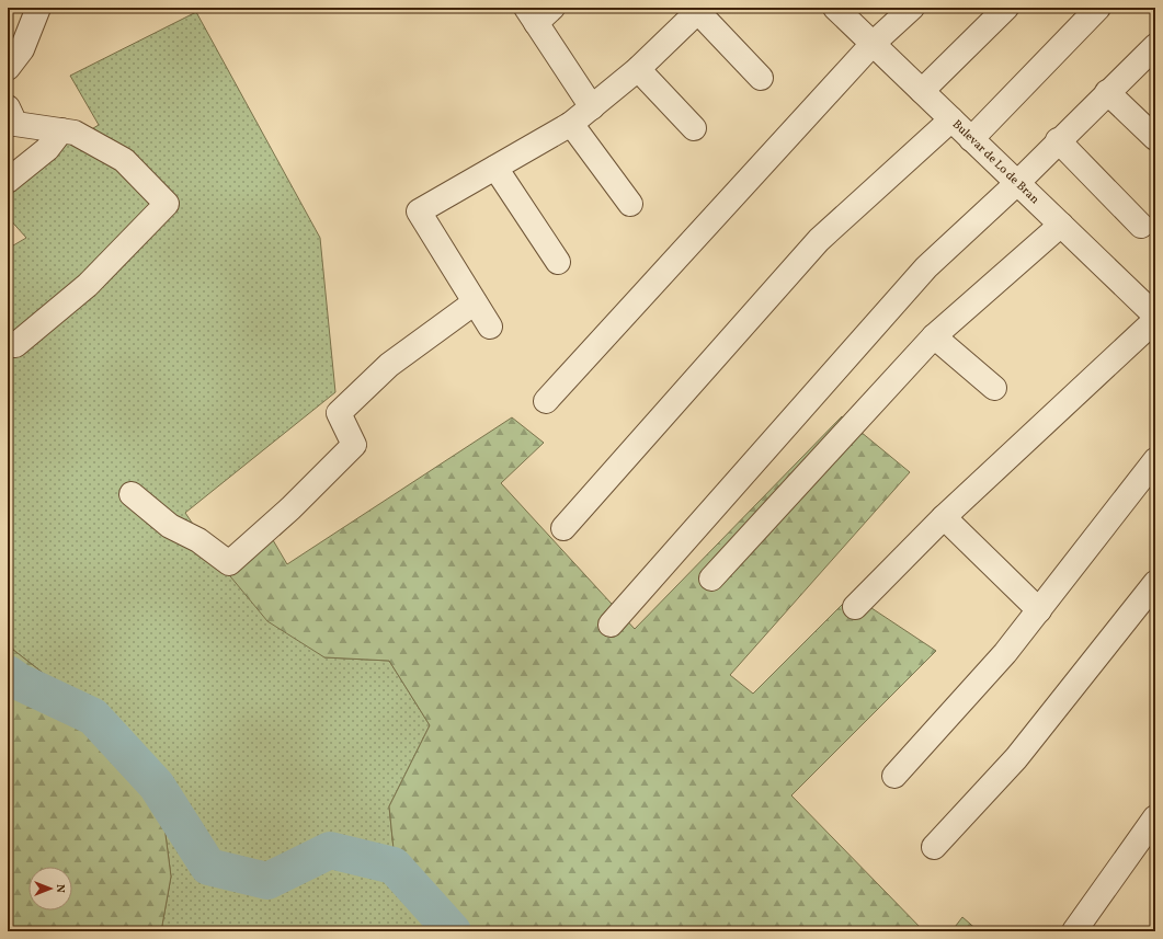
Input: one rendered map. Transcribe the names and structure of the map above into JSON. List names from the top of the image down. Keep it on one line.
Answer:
{"streets":{"street":["Bulevar de Lo de Bran"]},"north":"right"}
